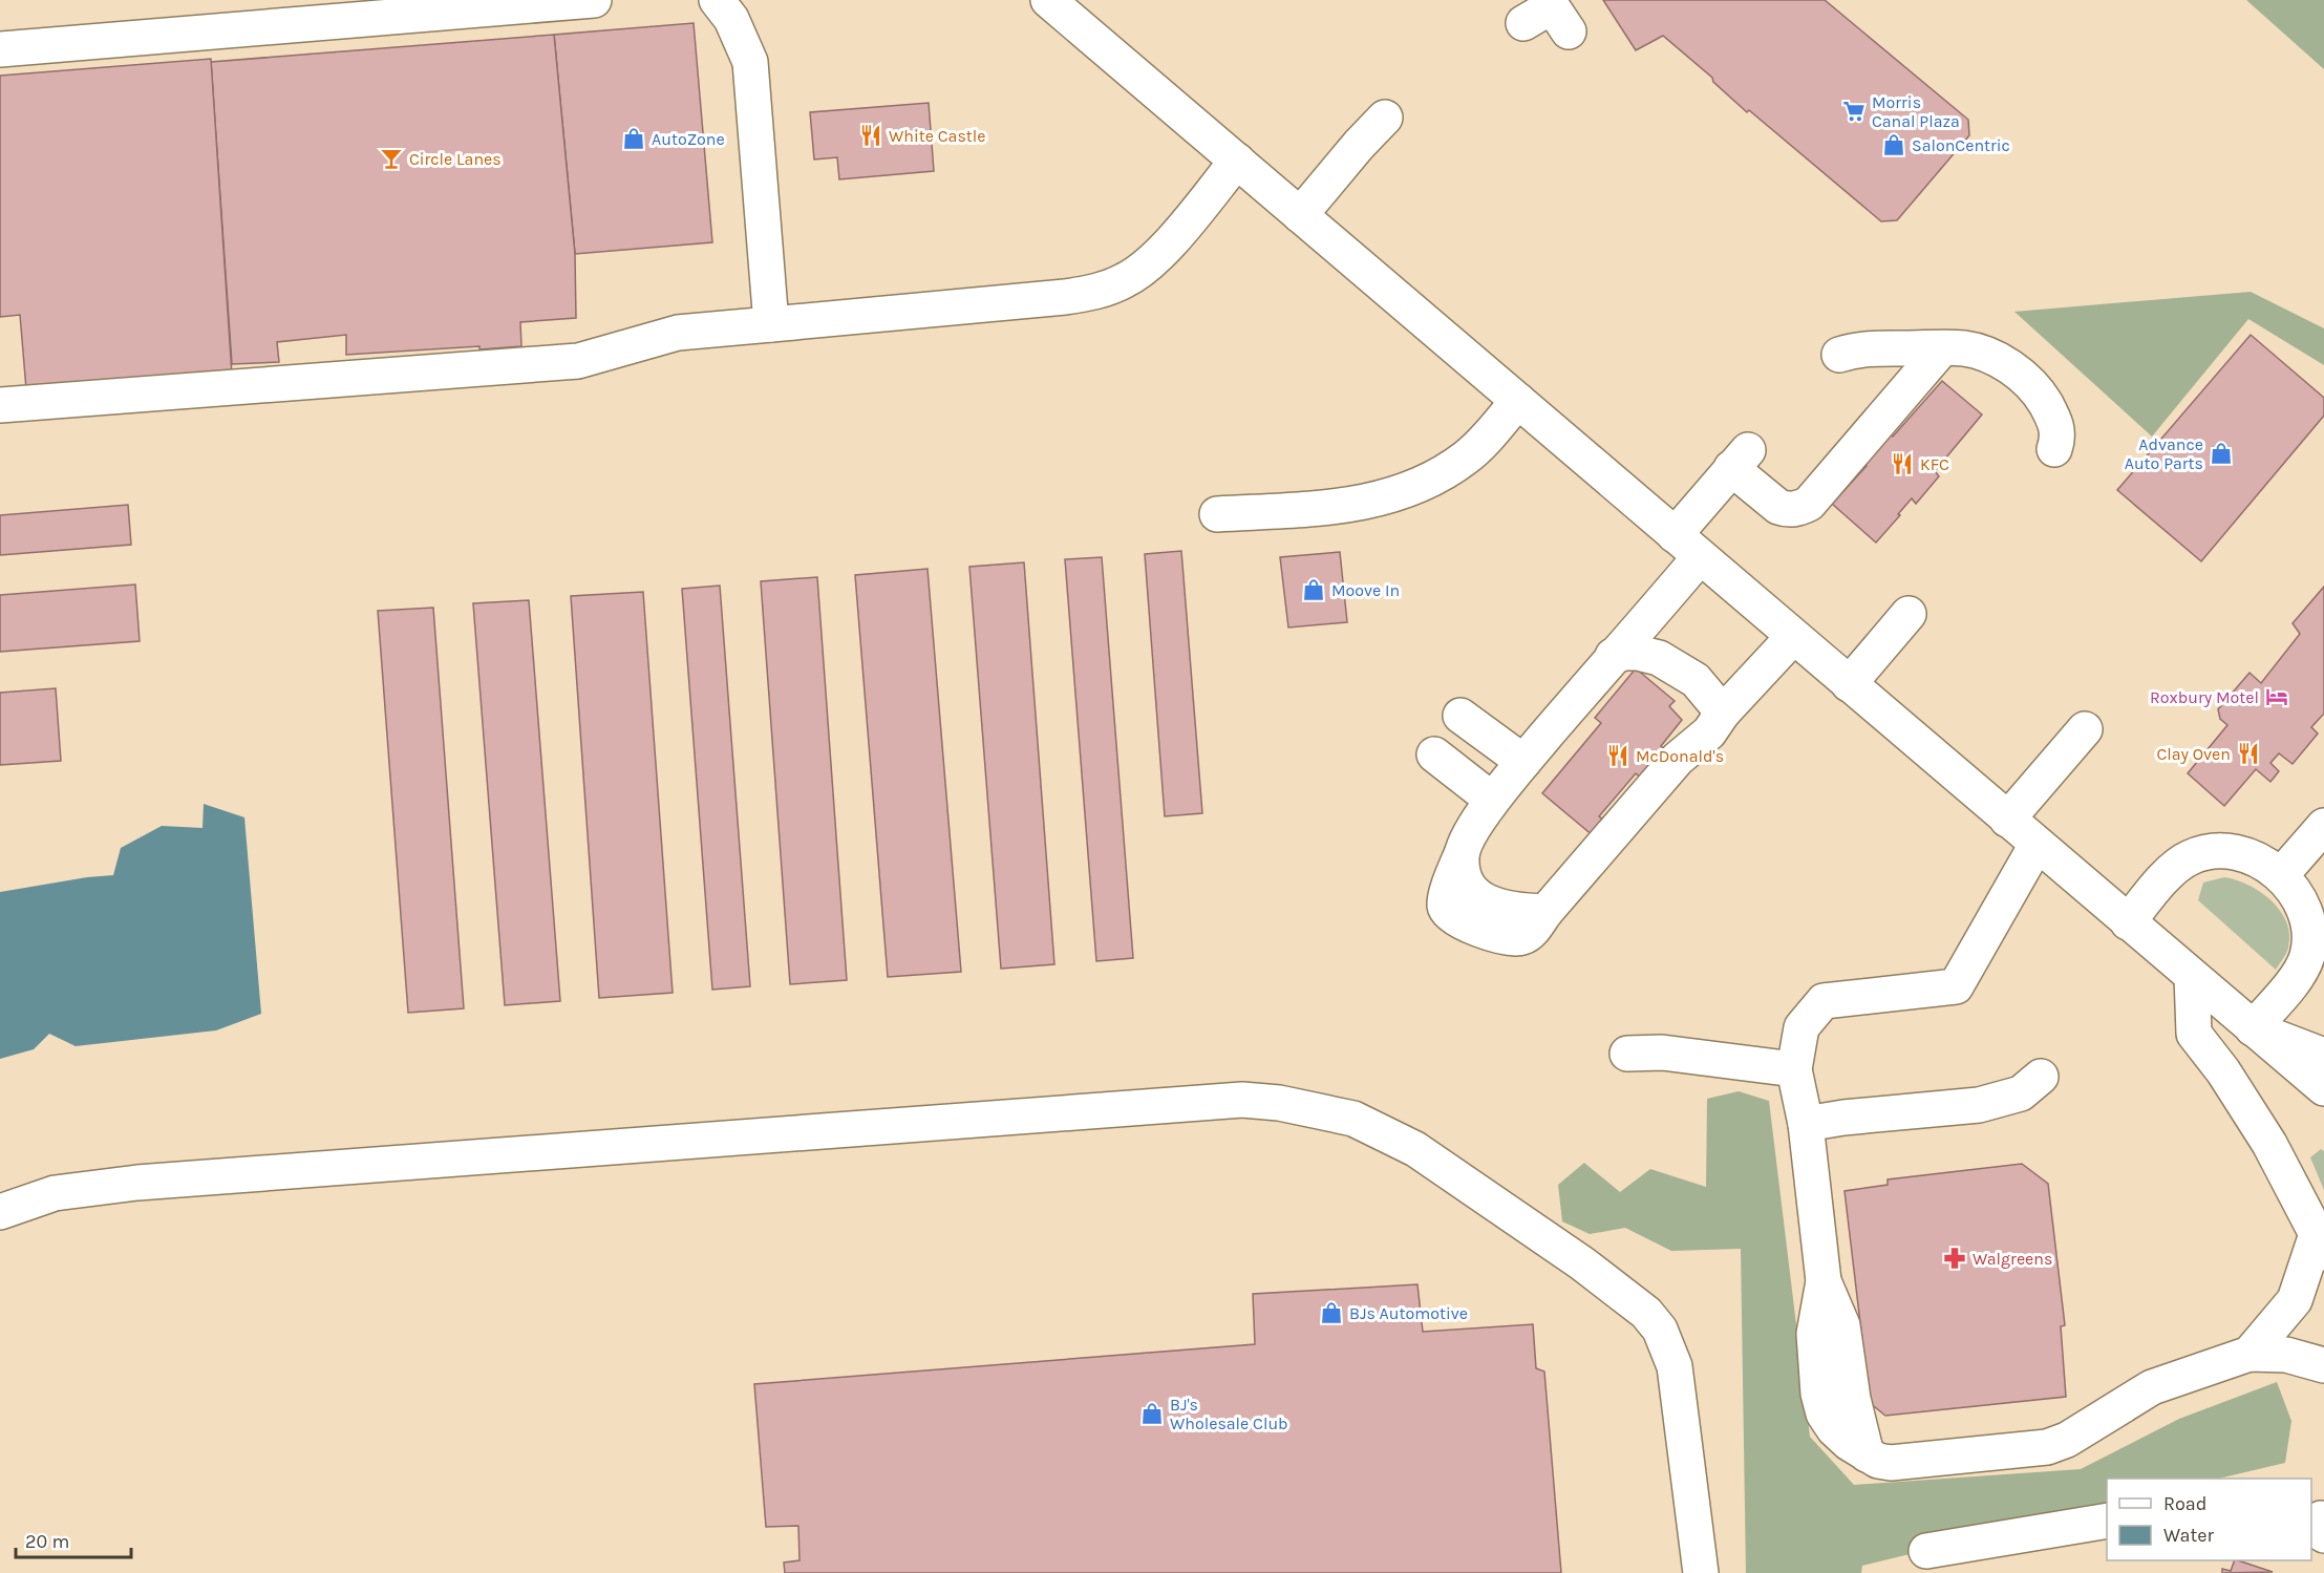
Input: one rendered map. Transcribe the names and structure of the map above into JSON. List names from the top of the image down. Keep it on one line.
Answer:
{"places":{"supermarket":["Morris Canal Plaza"],"restaurant":["White Castle","KFC","Clay Oven","McDonald's"],"shop":["AutoZone","SalonCentric","Advance Auto Parts","Moove In","BJs Automotive","BJ's Wholesale Club"],"bar":["Circle Lanes"],"hotel":["Roxbury Motel"],"pharmacy":["Walgreens"]},"legend":["Road","Water"],"scale_bar":"20 m"}
